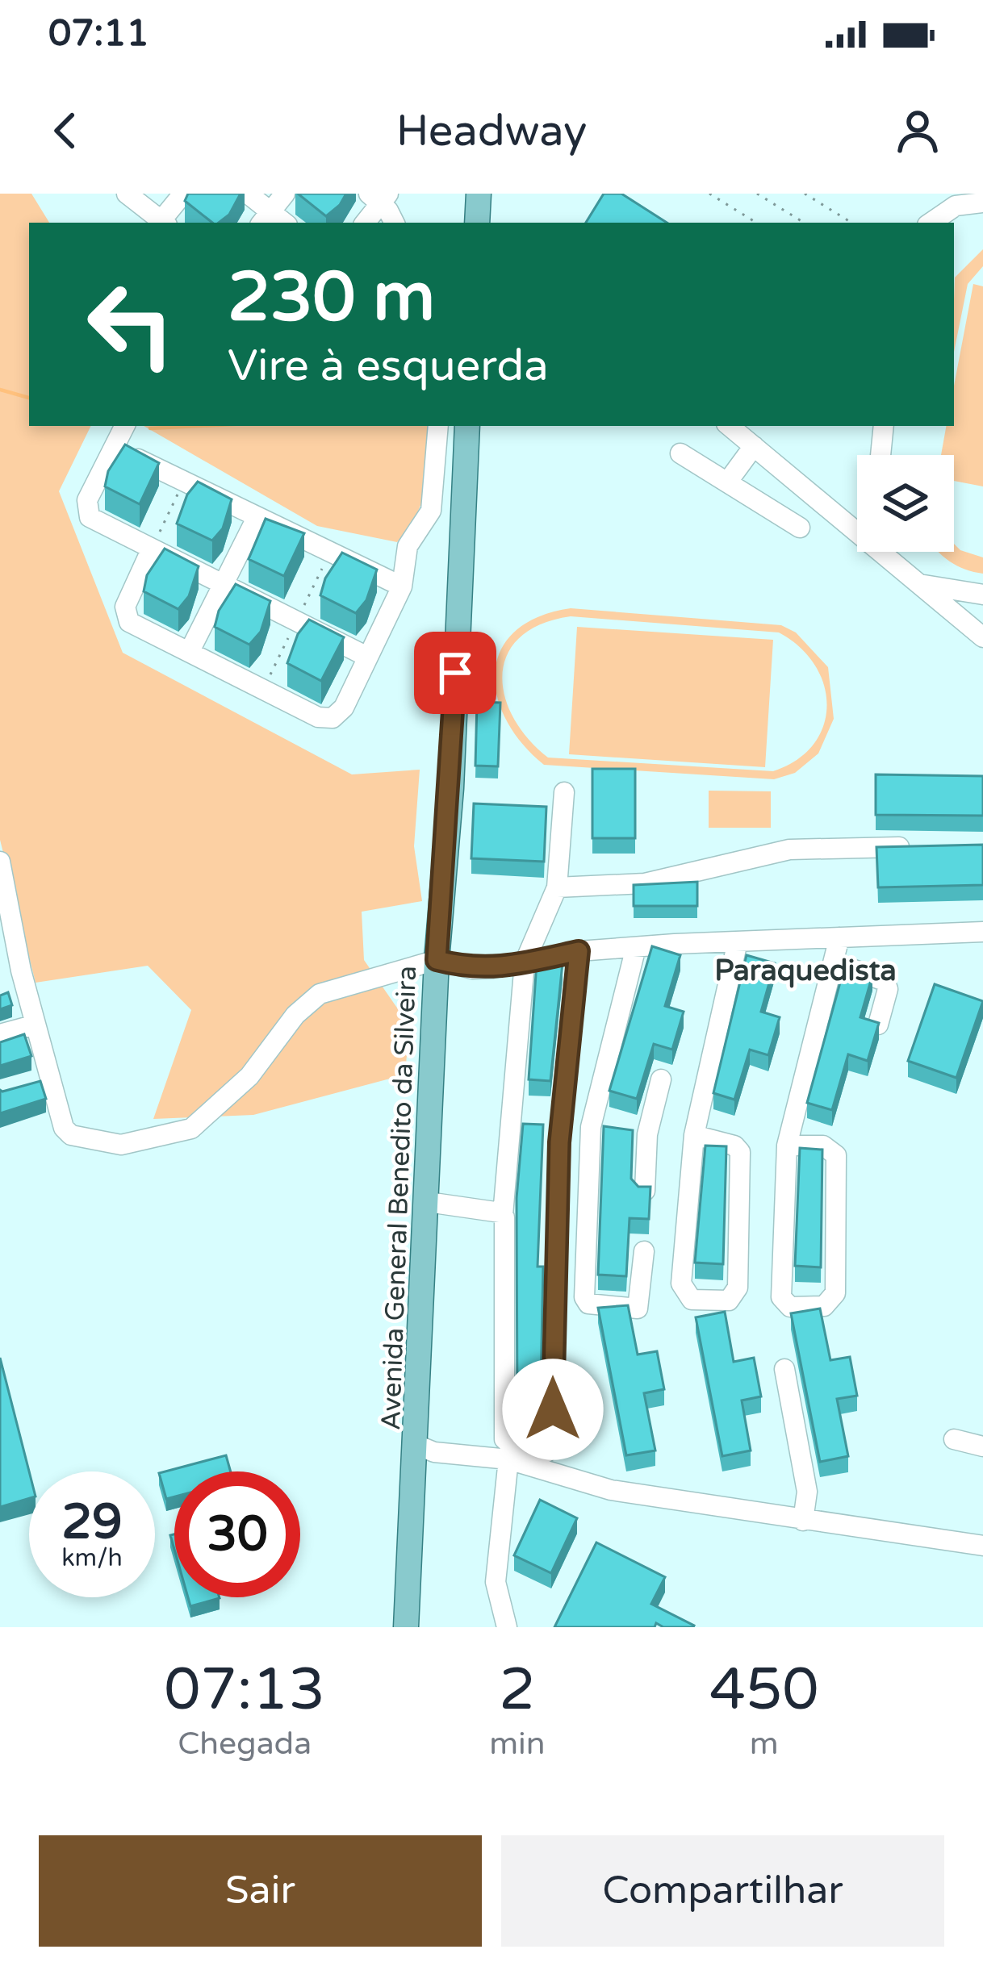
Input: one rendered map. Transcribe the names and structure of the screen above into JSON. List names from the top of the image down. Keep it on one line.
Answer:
{"streets":{"main road":["Avenida General Benedito da Silveira"]},"districts":["Paraquedista"],"page":{"status":"07:11","header":"Headway","turn":["230 m","Vire à esquerda"],"speed":"29 km/h","limit":"30","eta":["07:13","Chegada","2","min","450","m"],"buttons":["Sair","Compartilhar"]}}
